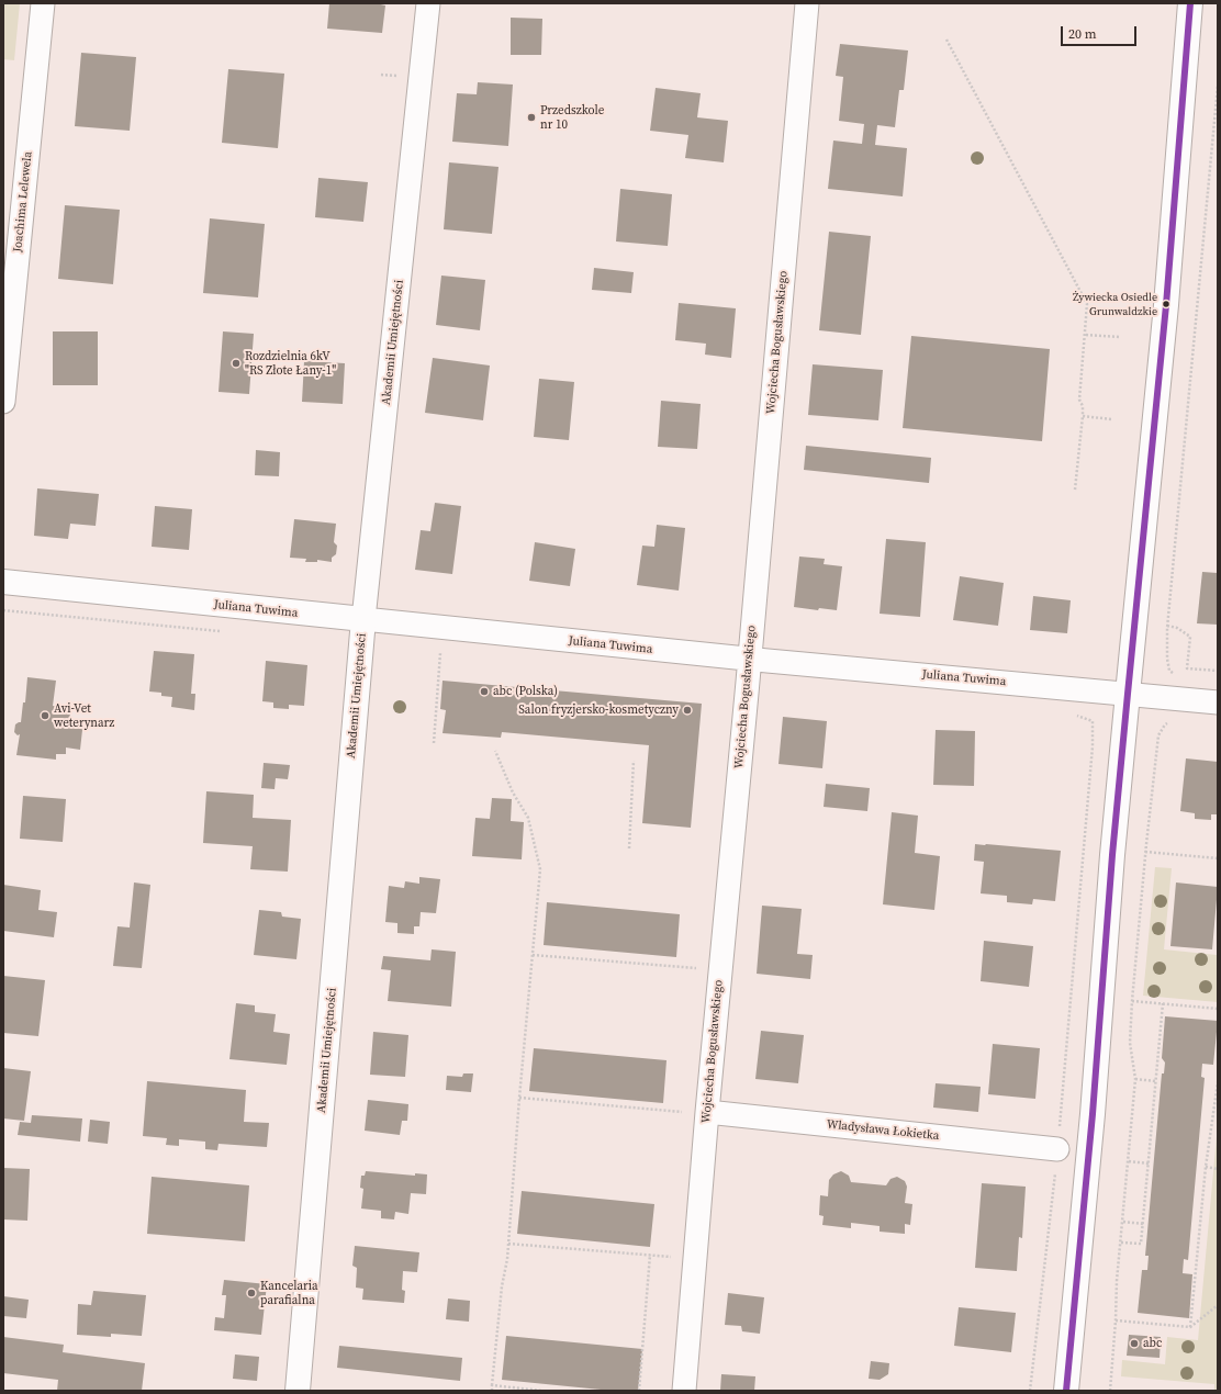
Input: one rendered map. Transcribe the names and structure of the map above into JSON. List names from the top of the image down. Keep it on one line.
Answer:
{"streets":{"main road":["Akademii Umiejętności","Juliana Tuwima"],"street":["Joachima Lelewela","Wojciecha Bogusławskiego","Wladysława Łokietka"]},"crossings":[["Akademii Umiejętności","Juliana Tuwima"],["Wojciecha Bogusławskiego","Juliana Tuwima"],["Wojciecha Bogusławskiego","Wladysława Łokietka"]],"places":["Przedszkole nr 10","Żywiecka Osiedle Grunwaldzkie","Rozdzielnia 6kV \"RS Złote Łany-1\"","abc (Polska)","Salon fryzjersko-kosmetyczny","Avi-Vet weterynarz","Kancelaria parafialna","abc"],"scale_bar":"20 m"}
